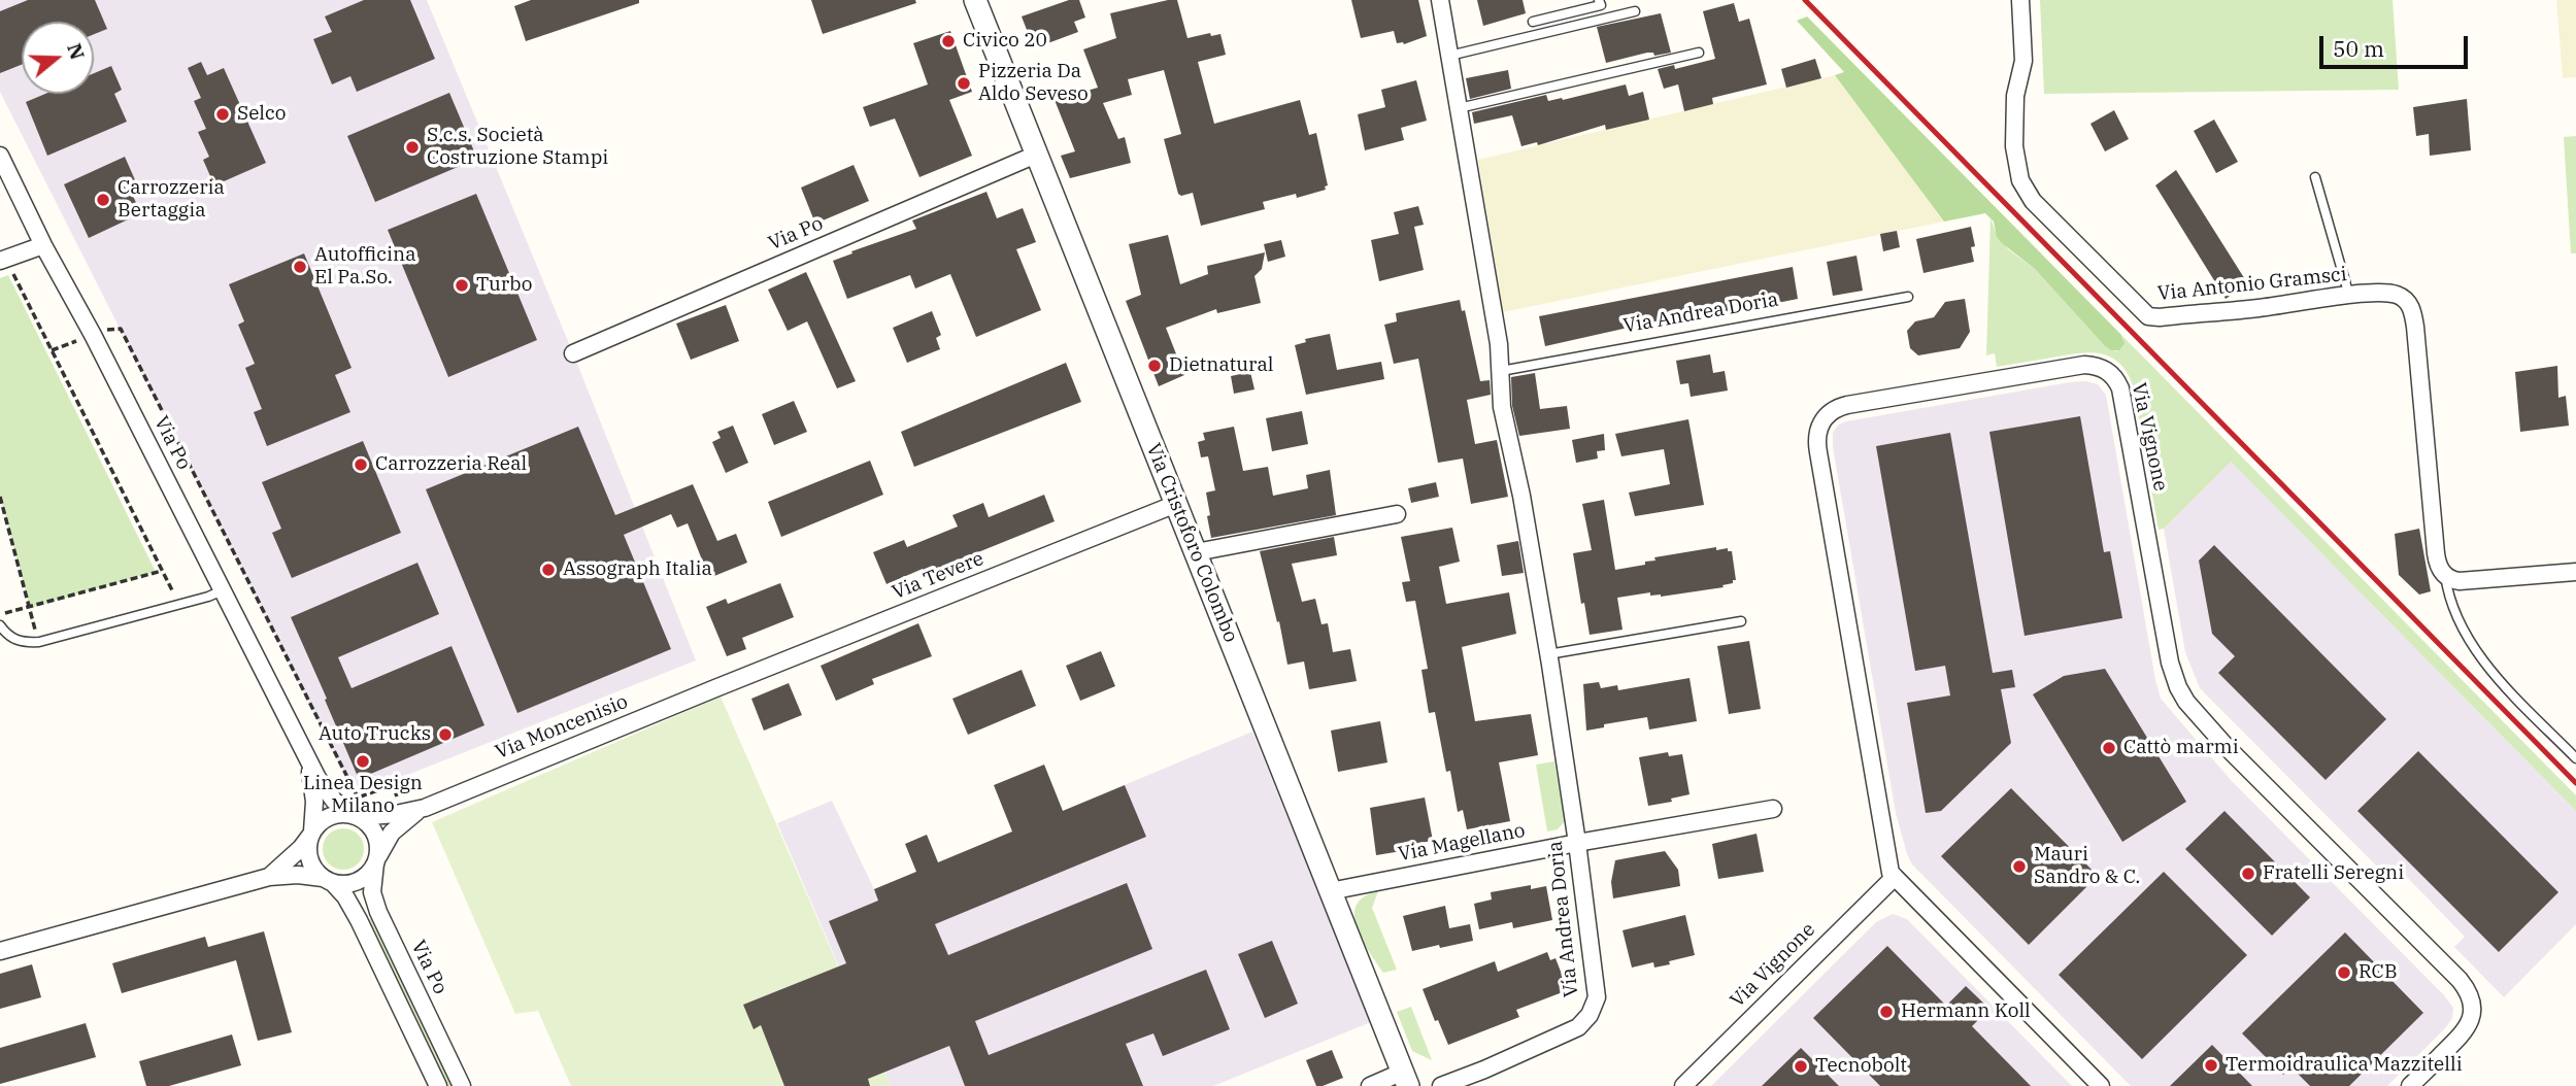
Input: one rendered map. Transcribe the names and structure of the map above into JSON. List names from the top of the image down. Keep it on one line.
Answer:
{"streets":{"street":["Via Po","Via Antonio Gramsci","Via Andrea Doria","Via Vignone","Via Cristoforo Colombo","Via Tevere","Via Moncenisio","Via Magellano"]},"crossings":[["Via Po","Via Cristoforo Colombo"],["Via Po","Via Moncenisio"],["Via Andrea Doria","Via Magellano"],["Via Cristoforo Colombo","Via Tevere"],["Via Cristoforo Colombo","Via Magellano"],["Via Tevere","Via Moncenisio"]],"places":["Civico 20","Pizzeria Da Aldo Seveso","Selco","S.c.s. Società Costruzione Stampi","Carrozzeria Bertaggia","Autofficina El Pa.So.","Turbo","Dietnatural","Carrozzeria Real","Assograph Italia","Auto Trucks","Cattò marmi","Linea Design Milano","Mauri Sandro & C.","Fratelli Seregni","RCB","Hermann Koll","Termoidraulica Mazzitelli","Tecnobolt"],"scale_bar":"50 m","north":"right"}
